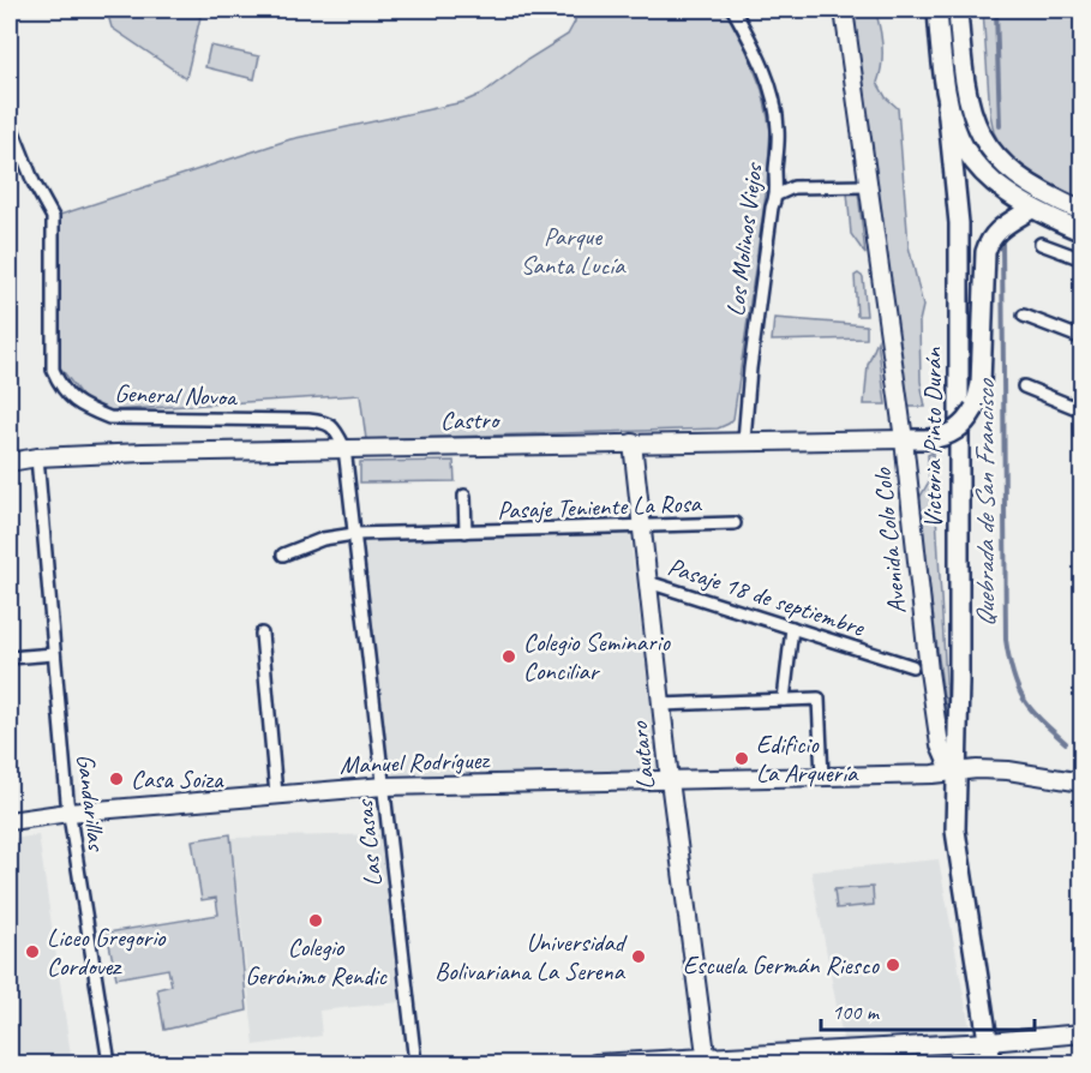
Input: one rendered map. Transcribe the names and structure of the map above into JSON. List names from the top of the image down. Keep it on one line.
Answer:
{"streets":{"main road":["Victoria Pinto Durán","Avenida Colo Colo"],"street":["Los Molinos Viejos","General Novoa","Castro","Pasaje Teniente La Rosa","Pasaje 18 de septiembre","Lautaro","Manuel Rodríguez","Gandarillas","Las Casas"]},"crossings":[["Los Molinos Viejos","Castro"],["General Novoa","Castro"],["General Novoa","Las Casas"],["Castro","Avenida Colo Colo"],["Castro","Lautaro"],["Castro","Gandarillas"],["Castro","Las Casas"],["Victoria Pinto Durán","Avenida Colo Colo"],["Victoria Pinto Durán","Manuel Rodríguez"],["Pasaje Teniente La Rosa","Lautaro"],["Pasaje Teniente La Rosa","Las Casas"],["Avenida Colo Colo","Manuel Rodríguez"],["Pasaje 18 de septiembre","Lautaro"],["Lautaro","Manuel Rodríguez"],["Manuel Rodríguez","Gandarillas"],["Manuel Rodríguez","Las Casas"]],"water":["Quebrada de San Francisco"],"parks":["Parque Santa Lucía"],"places":["Colegio Seminario Conciliar","Edificio La Arquería","Casa Soiza","Colegio Gerónimo Rendic","Liceo Gregorio Cordovez","Universidad Bolivariana La Serena","Escuela Germán Riesco"],"scale_bar":"100 m"}
